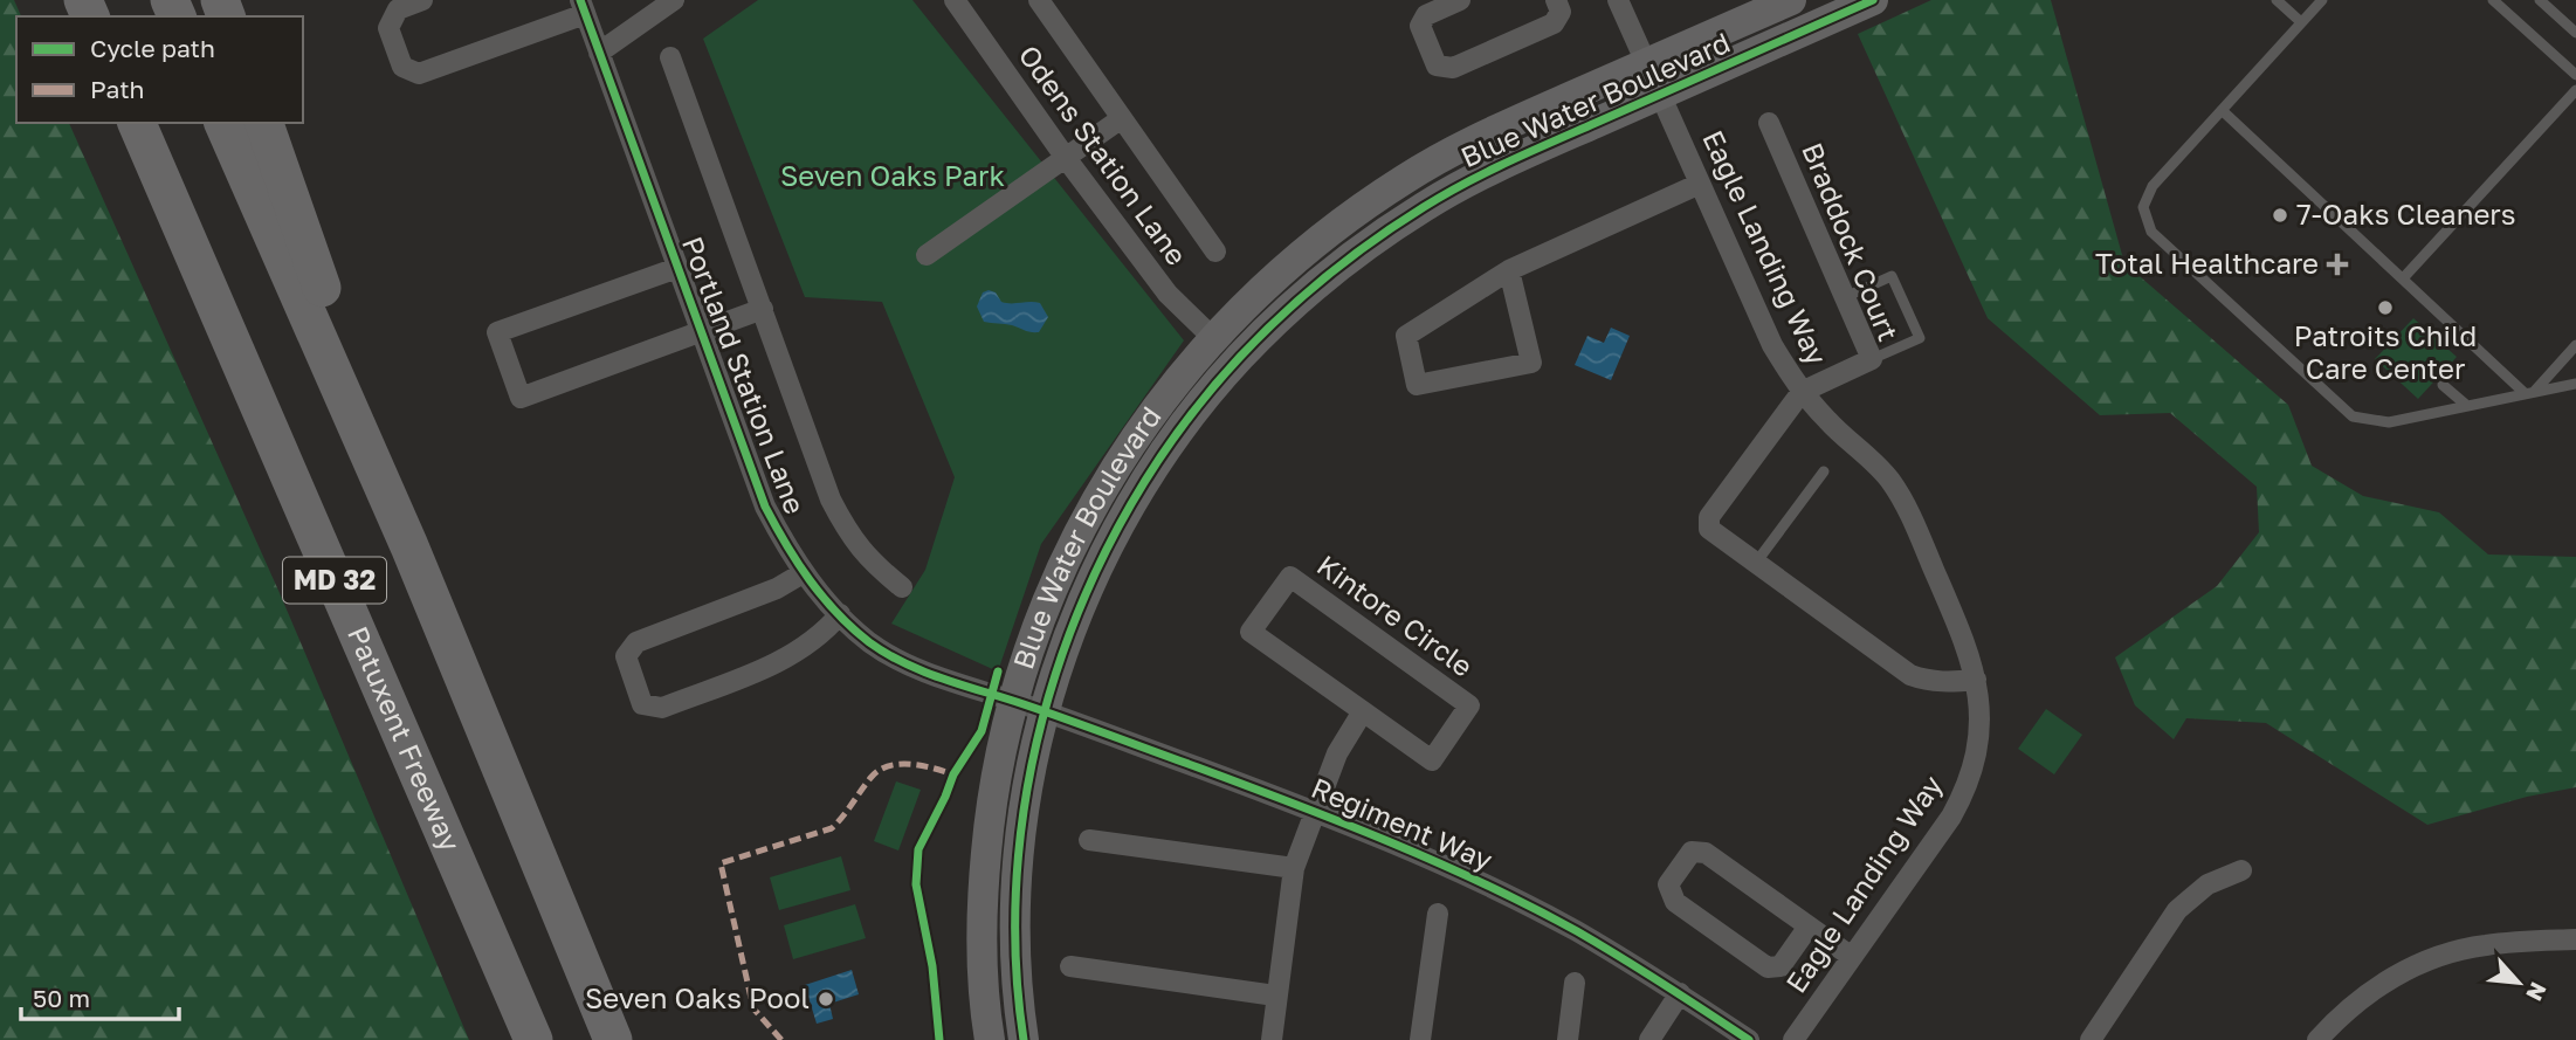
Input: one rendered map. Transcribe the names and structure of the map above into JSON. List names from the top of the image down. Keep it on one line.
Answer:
{"streets":{"highway":["MD 32","Patuxent Freeway"],"street":["Blue Water Boulevard","Odens Station Lane","Braddock Court","Eagle Landing Way","Portland Station Lane","Kintore Circle","Regiment Way"]},"crossings":[["Blue Water Boulevard","Odens Station Lane"],["Blue Water Boulevard","Eagle Landing Way"],["Blue Water Boulevard","Portland Station Lane"],["Blue Water Boulevard","Regiment Way"],["Braddock Court","Eagle Landing Way"],["Portland Station Lane","Regiment Way"]],"parks":["Seven Oaks Park"],"places":{"other":["7-Oaks Cleaners","Patroits Child Care Center","Seven Oaks Pool"],"health":["Total Healthcare"]},"legend":["Cycle path","Path"],"scale_bar":"50 m","north":"bottom right"}
